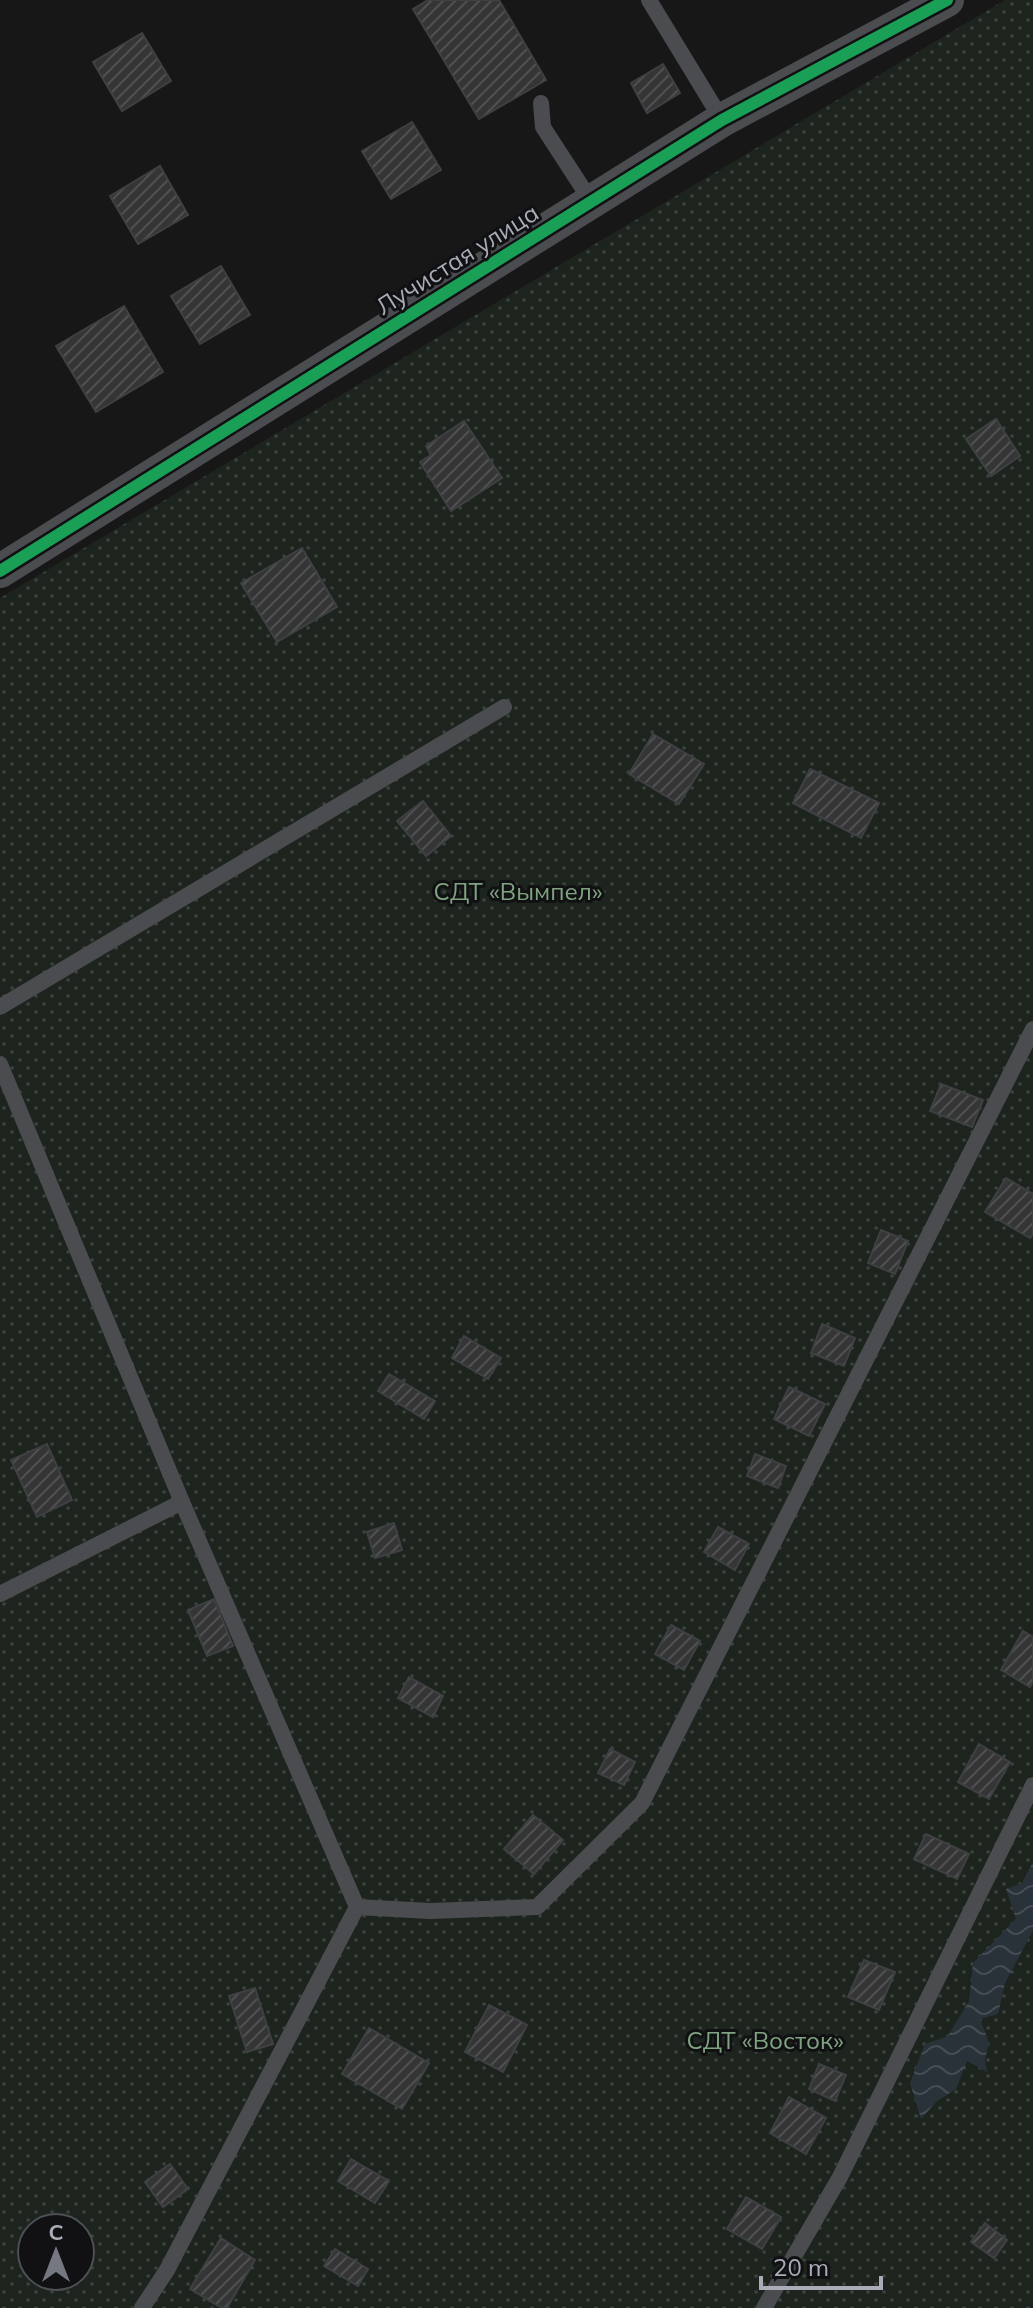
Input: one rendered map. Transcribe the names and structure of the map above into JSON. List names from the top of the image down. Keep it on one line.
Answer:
{"streets":{"street":["Лучистая улица"]},"parks":["СДТ «Вымпел»","СДТ «Восток»"],"scale_bar":"20 m","north":"top"}
